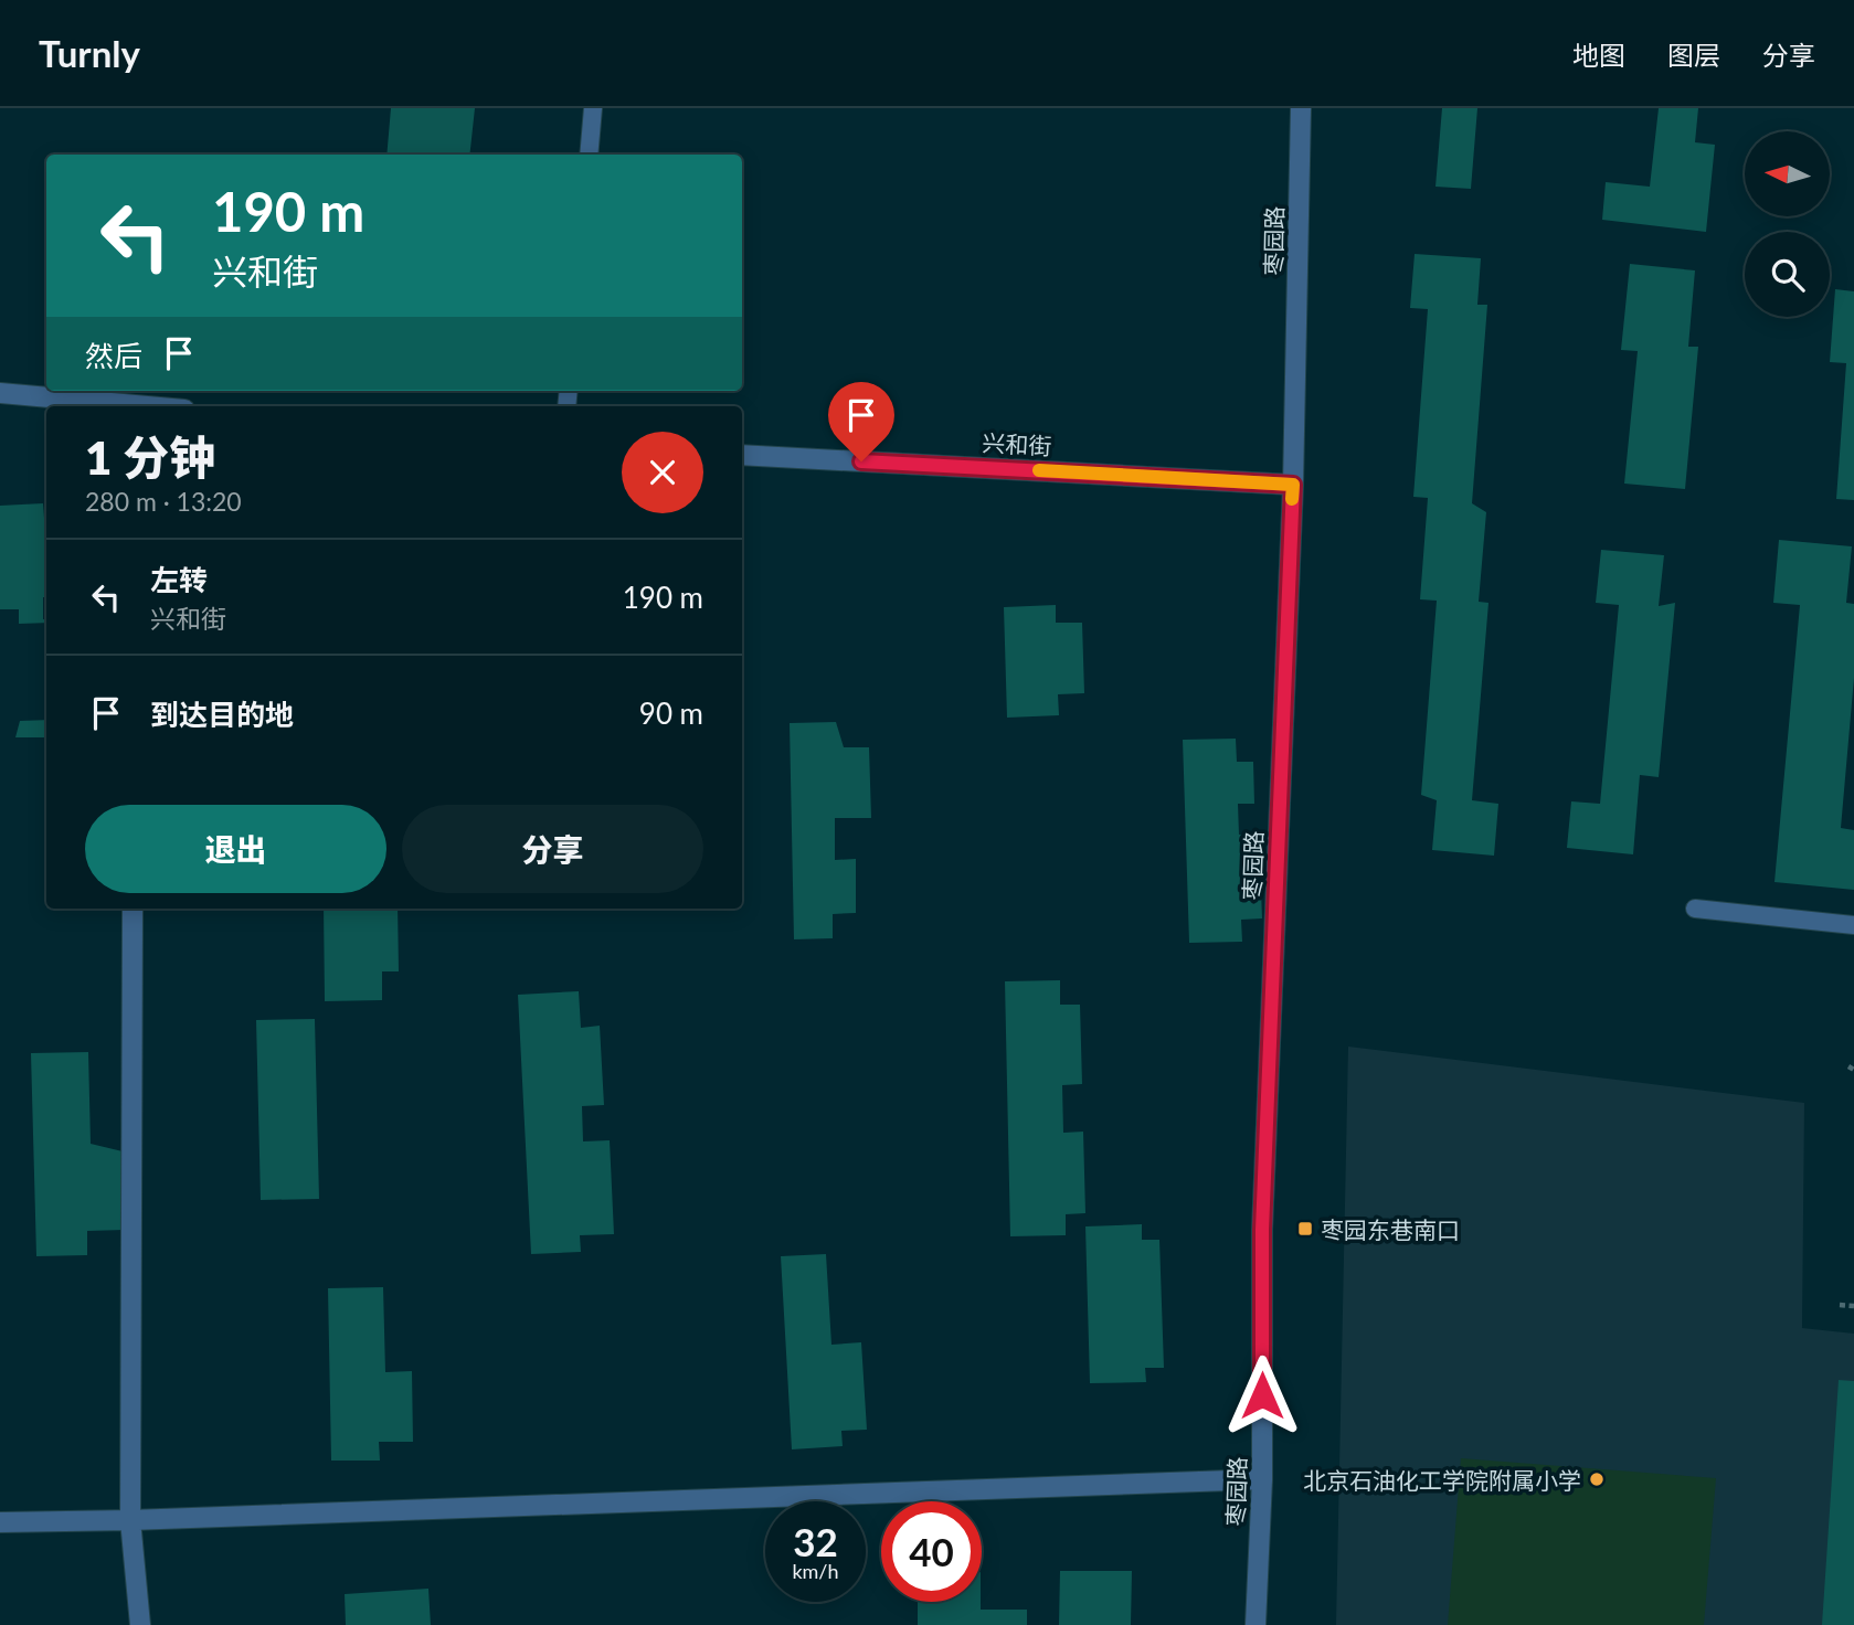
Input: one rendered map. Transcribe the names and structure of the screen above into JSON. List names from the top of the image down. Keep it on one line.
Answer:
{"streets":{"street":["枣园路","兴和街"]},"crossings":[["枣园路","兴和街"]],"places":{"transit":["枣园东巷南口"],"other":["北京石油化工学院附属小学"]},"north":"left","page":{"header":"Turnly","nav":["地图","图层","分享"],"turn":["190 m","兴和街"],"then":"然后","heading":["1 分钟","280 m · 13:20"],"list":[{"name":"左转","note":"兴和街","value":"190 m"},{"name":"到达目的地","value":"90 m"}],"buttons":["退出","分享"],"speed":"32 km/h","limit":"40"}}
